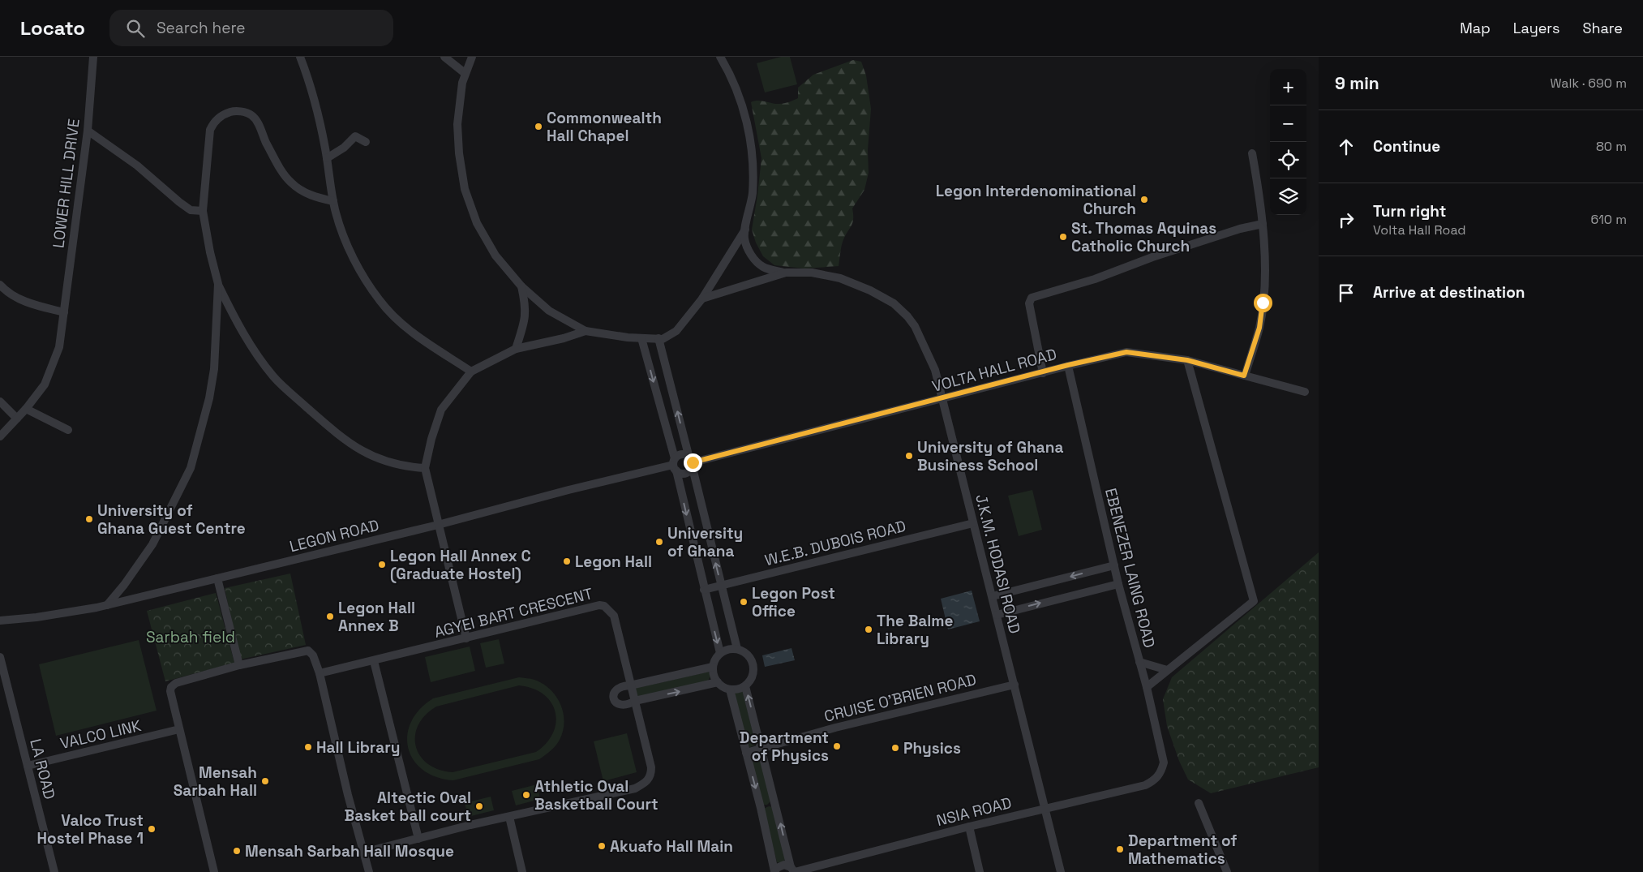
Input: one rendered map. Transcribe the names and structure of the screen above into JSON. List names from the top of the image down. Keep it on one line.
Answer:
{"streets":{"street":["LOWER HILL DRIVE","VOLTA HALL ROAD","LEGON ROAD","W.E.B. DUBOIS ROAD","J.K.M. HODASI ROAD","EBENEZER LAING ROAD","AGYEI BART CRESCENT","CRUISE O'BRIEN ROAD","VALCO LINK","LA ROAD","NSIA ROAD"]},"crossings":[["VOLTA HALL ROAD","J.K.M. HODASI ROAD"],["VOLTA HALL ROAD","EBENEZER LAING ROAD"],["W.E.B. DUBOIS ROAD","J.K.M. HODASI ROAD"],["J.K.M. HODASI ROAD","CRUISE O'BRIEN ROAD"],["J.K.M. HODASI ROAD","NSIA ROAD"],["EBENEZER LAING ROAD","NSIA ROAD"],["VALCO LINK","LA ROAD"]],"parks":["Sarbah field"],"places":["Commonwealth Hall Chapel","Legon Interdenominational Church","St. Thomas Aquinas Catholic Church","University of Ghana Business School","University of Ghana Guest Centre","University of Ghana","Legon Hall","Legon Hall Annex C (Graduate Hostel)","Legon Post Office","Legon Hall Annex B","The Balme Library","Department of Physics","Hall Library","Physics","Mensah Sarbah Hall","Athletic Oval Basketball Court","Altectic Oval Basket ball court","Valco Trust Hostel Phase 1","Akuafo Hall Main","Department of Mathematics","Mensah Sarbah Hall Mosque"],"page":{"header":"Locato","search":"Search here","nav":["Map","Layers","Share"],"heading":["9 min","Walk · 690 m"],"map_buttons":["+","−"],"list":[["Continue","80 m"],["Turn right","Volta Hall Road","610 m"],"Arrive at destination"]}}
